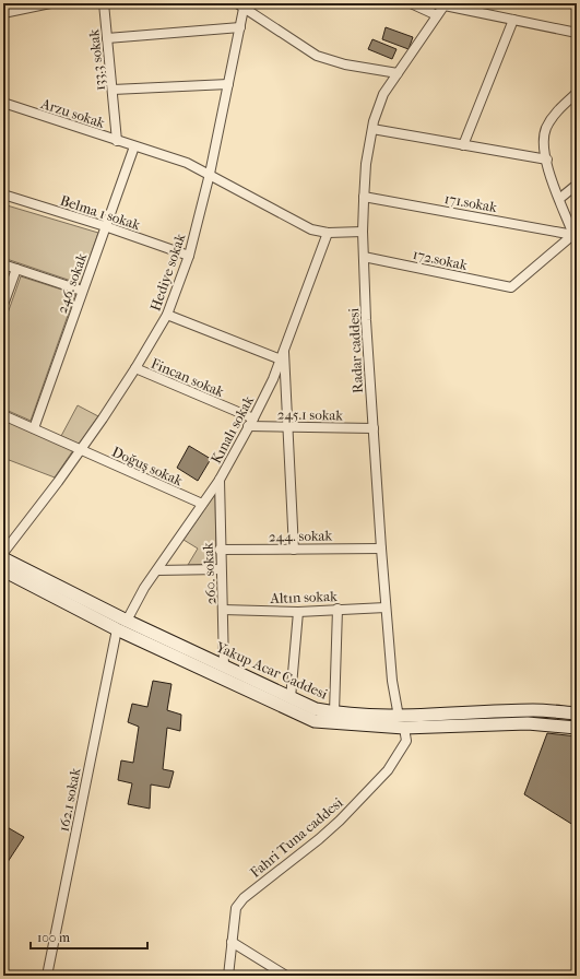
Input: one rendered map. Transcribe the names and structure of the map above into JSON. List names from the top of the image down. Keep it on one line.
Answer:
{"streets":{"street":["133.3 sokak","Arzu sokak","171.sokak","Belma 1 sokak","172.sokak","Hediye sokak","246. sokak","Radar caddesi","Fincan sokak","245.1 sokak","Kınalı sokak","Doğuş sokak","244. sokak","260. sokak","Altın sokak","Yakup Acar Caddesi","162.1 sokak","Fahri Tuna caddesi"]},"crossings":[["133.3 sokak","Arzu sokak"],["Arzu sokak","Hediye sokak"],["Arzu sokak","246. sokak"],["Arzu sokak","Radar caddesi"],["Arzu sokak","Kınalı sokak"],["171.sokak","172.sokak"],["171.sokak","Radar caddesi"],["Belma 1 sokak","Hediye sokak"],["Belma 1 sokak","246. sokak"],["172.sokak","Radar caddesi"],["Hediye sokak","Fincan sokak"],["Hediye sokak","Doğuş sokak"],["246. sokak","Doğuş sokak"],["Radar caddesi","245.1 sokak"],["Radar caddesi","244. sokak"],["Radar caddesi","Altın sokak"],["Radar caddesi","Yakup Acar Caddesi"],["Fincan sokak","245.1 sokak"],["Fincan sokak","Kınalı sokak"],["245.1 sokak","Kınalı sokak"],["Kınalı sokak","Doğuş sokak"],["Kınalı sokak","260. sokak"],["Kınalı sokak","Yakup Acar Caddesi"],["244. sokak","260. sokak"],["260. sokak","Altın sokak"],["260. sokak","Yakup Acar Caddesi"],["Yakup Acar Caddesi","162.1 sokak"],["Yakup Acar Caddesi","Fahri Tuna caddesi"]],"scale_bar":"100 m"}
